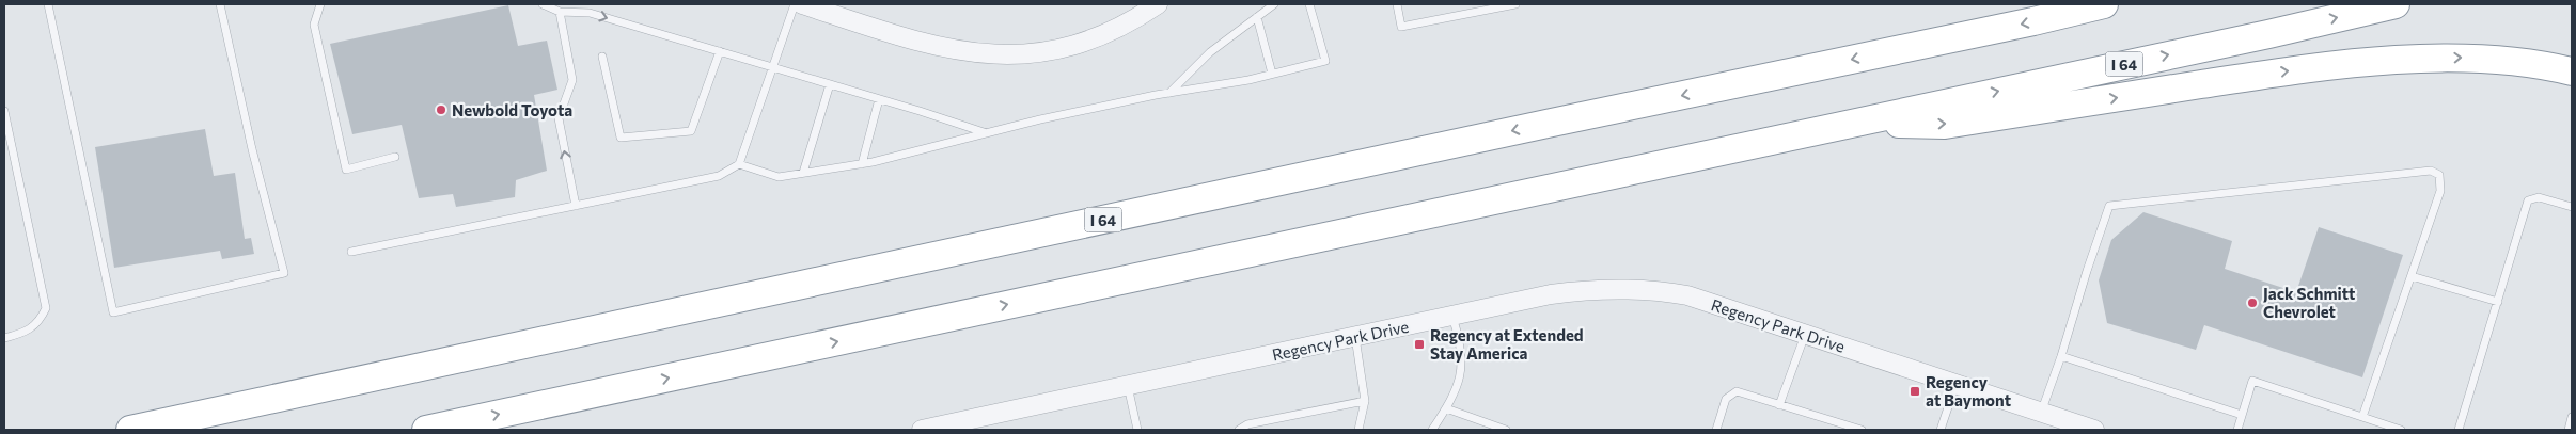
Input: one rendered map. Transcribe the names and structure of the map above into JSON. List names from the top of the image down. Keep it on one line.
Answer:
{"streets":{"highway":["I 64"],"street":["Regency Park Drive"]},"places":{"other":["Newbold Toyota","Jack Schmitt Chevrolet"],"transit":["Regency at Extended Stay America","Regency at Baymont"]}}
